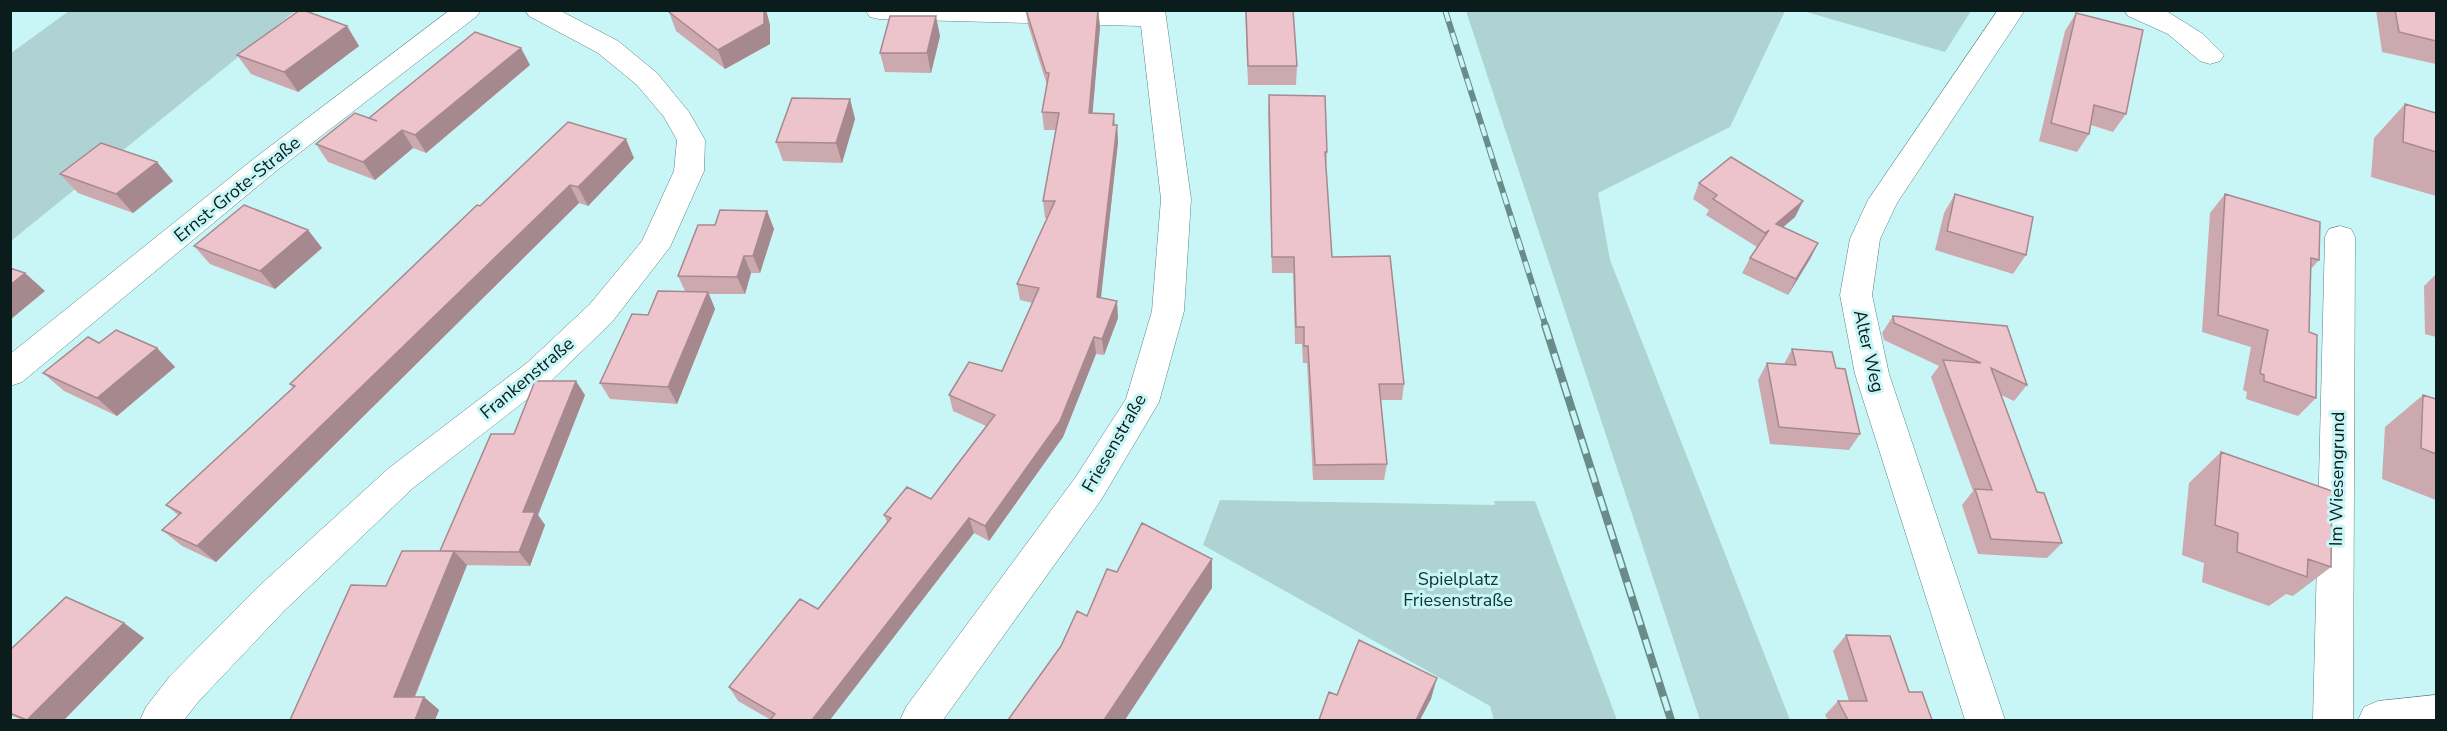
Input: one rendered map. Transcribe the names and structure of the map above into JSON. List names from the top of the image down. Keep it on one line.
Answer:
{"streets":{"street":["Ernst-Grote-Straße","Alter Weg","Frankenstraße","Friesenstraße","Im Wiesengrund"]},"parks":["Spielplatz Friesenstraße"]}
